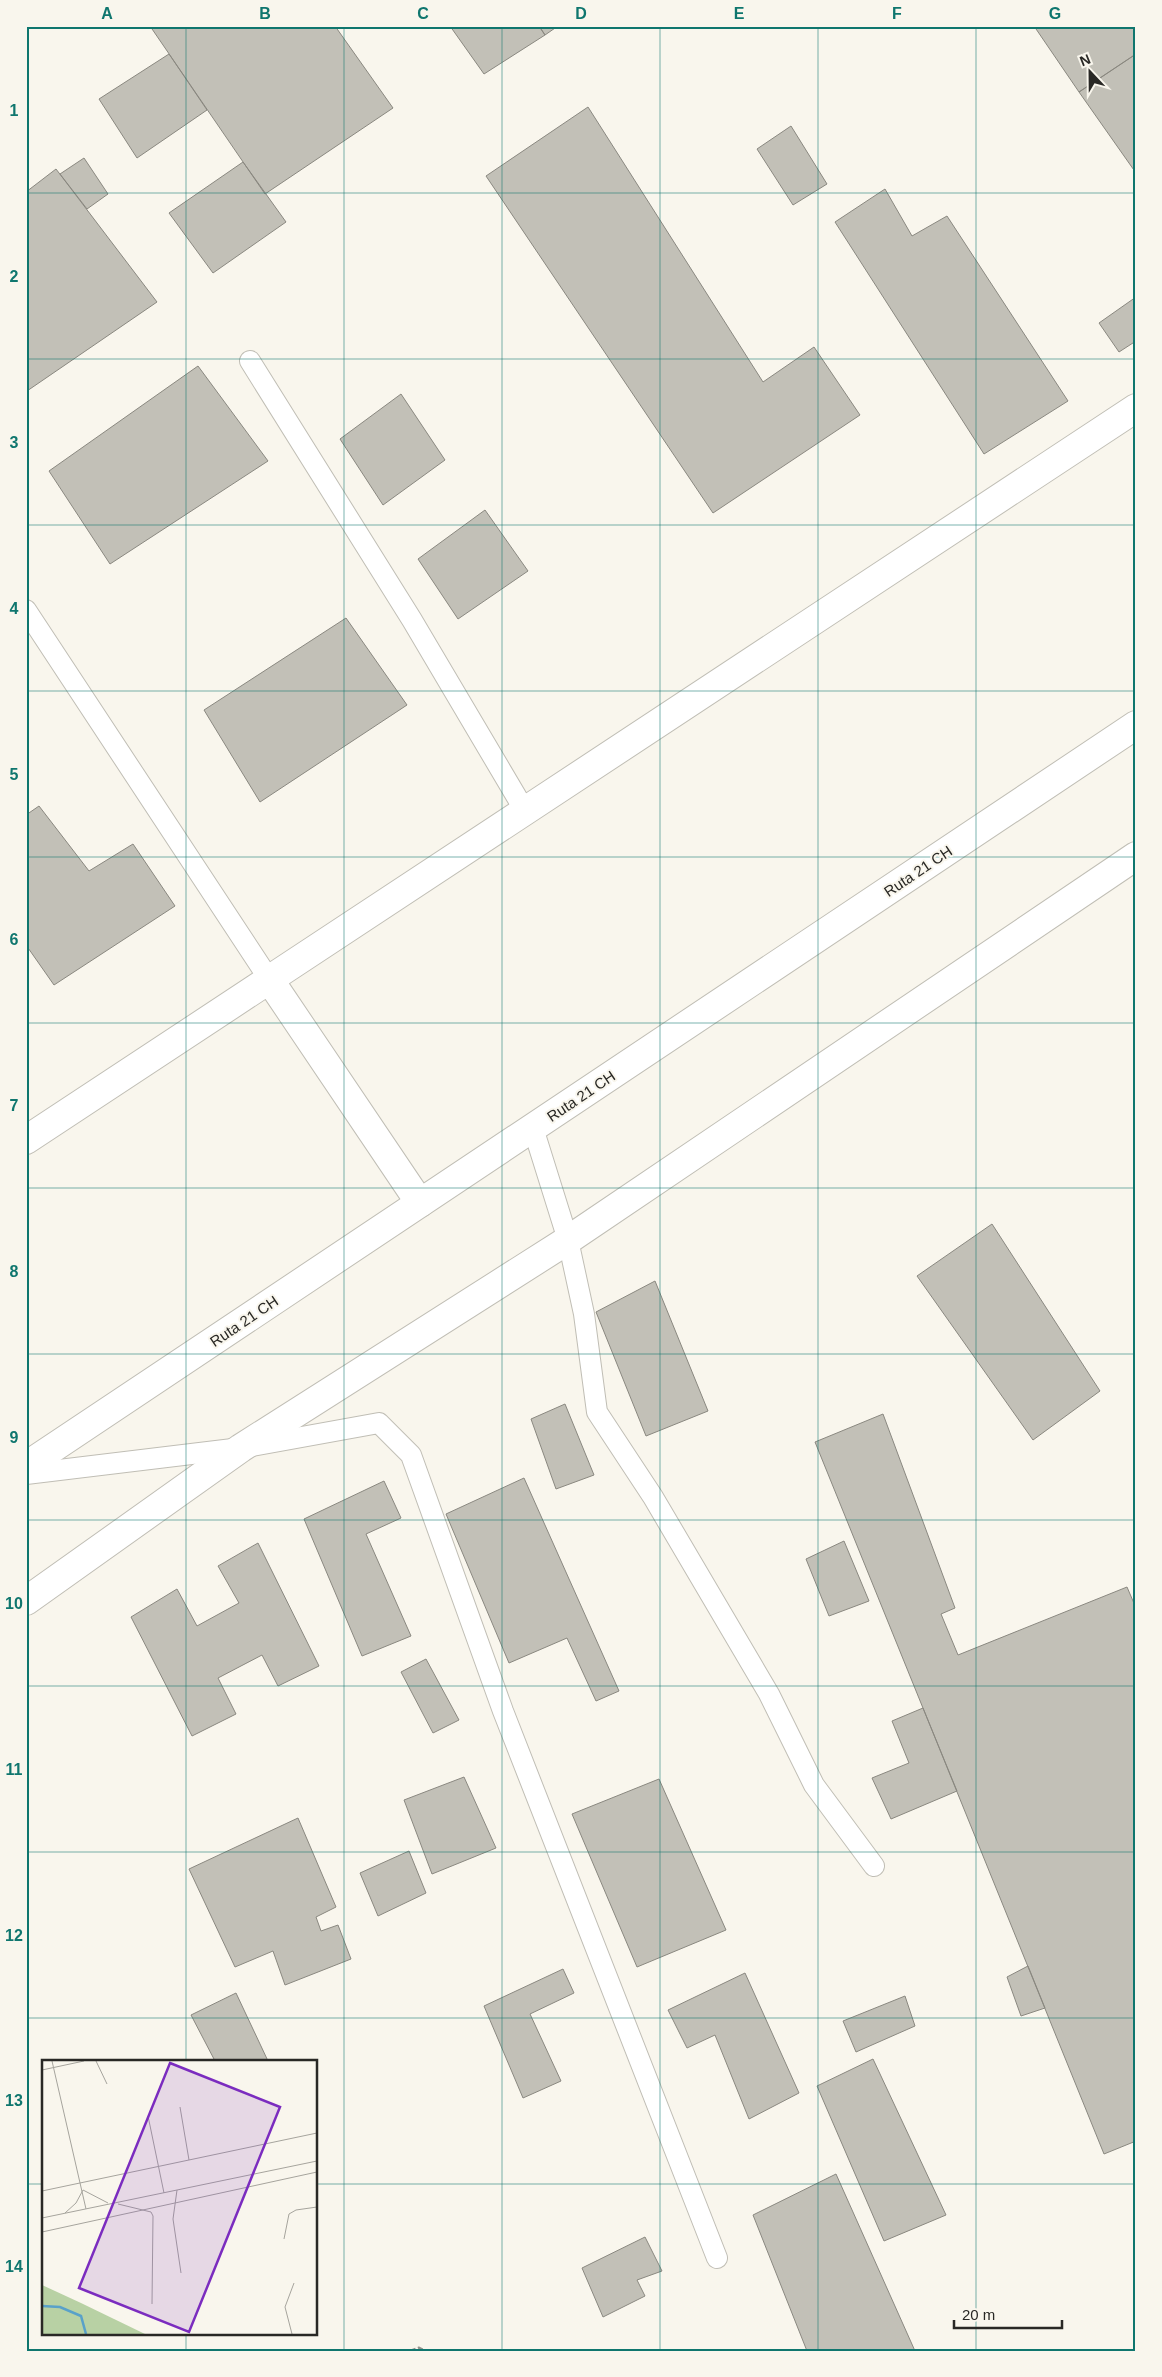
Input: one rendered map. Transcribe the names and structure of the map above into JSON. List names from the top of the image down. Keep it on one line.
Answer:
{"streets":{"main road":["Ruta 21 CH"]},"scale_bar":"20 m","north":"top","grid":{"columns":["A","B","C","D","E","F","G"],"rows":["1","2","3","4","5","6","7","8","9","10","11","12","13","14"]}}
